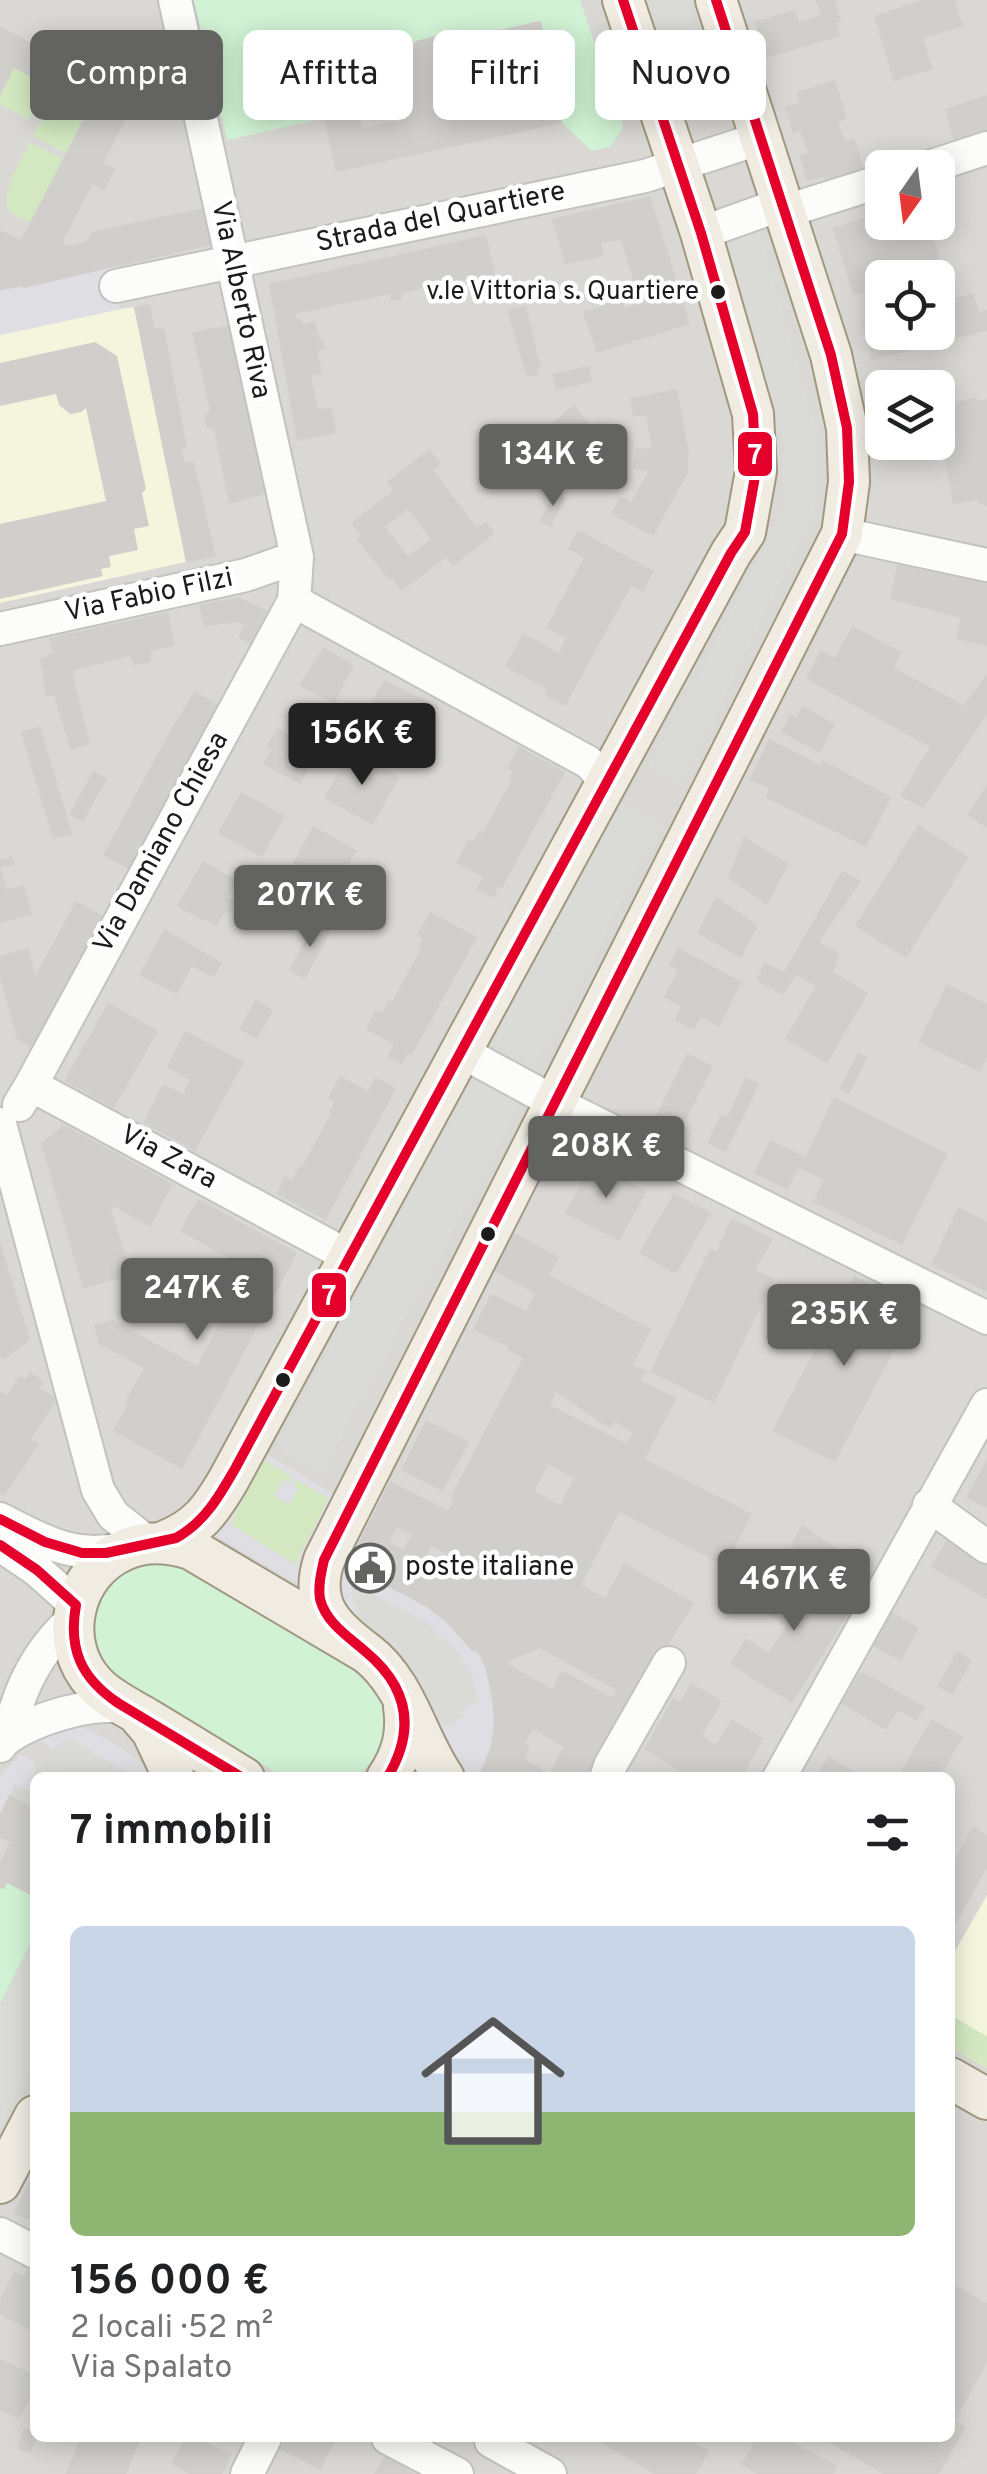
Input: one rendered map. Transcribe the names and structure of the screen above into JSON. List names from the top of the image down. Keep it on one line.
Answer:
{"streets":{"street":["Strada del Quartiere","Via Alberto Riva","Via Fabio Filzi","Via Damiano Chiesa","Via Zara"]},"crossings":[["Strada del Quartiere","Via Alberto Riva"],["Via Alberto Riva","Via Fabio Filzi"],["Via Alberto Riva","Via Damiano Chiesa"],["Via Damiano Chiesa","Via Zara"]],"places":{"other":["v.le Vittoria s. Quartiere"],"public building":["poste italiane"]},"lines":["transit line 7"],"north":"bottom","page":{"chip":["Compra","Affitta","Filtri","Nuovo"],"price":["134K €","156K €","207K €","208K €","247K €","235K €","467K €"],"heading":"7 immobili","list":[{"name":"156 000 €","note":"2 locali · 52 m² · Via Spalato"}]}}
